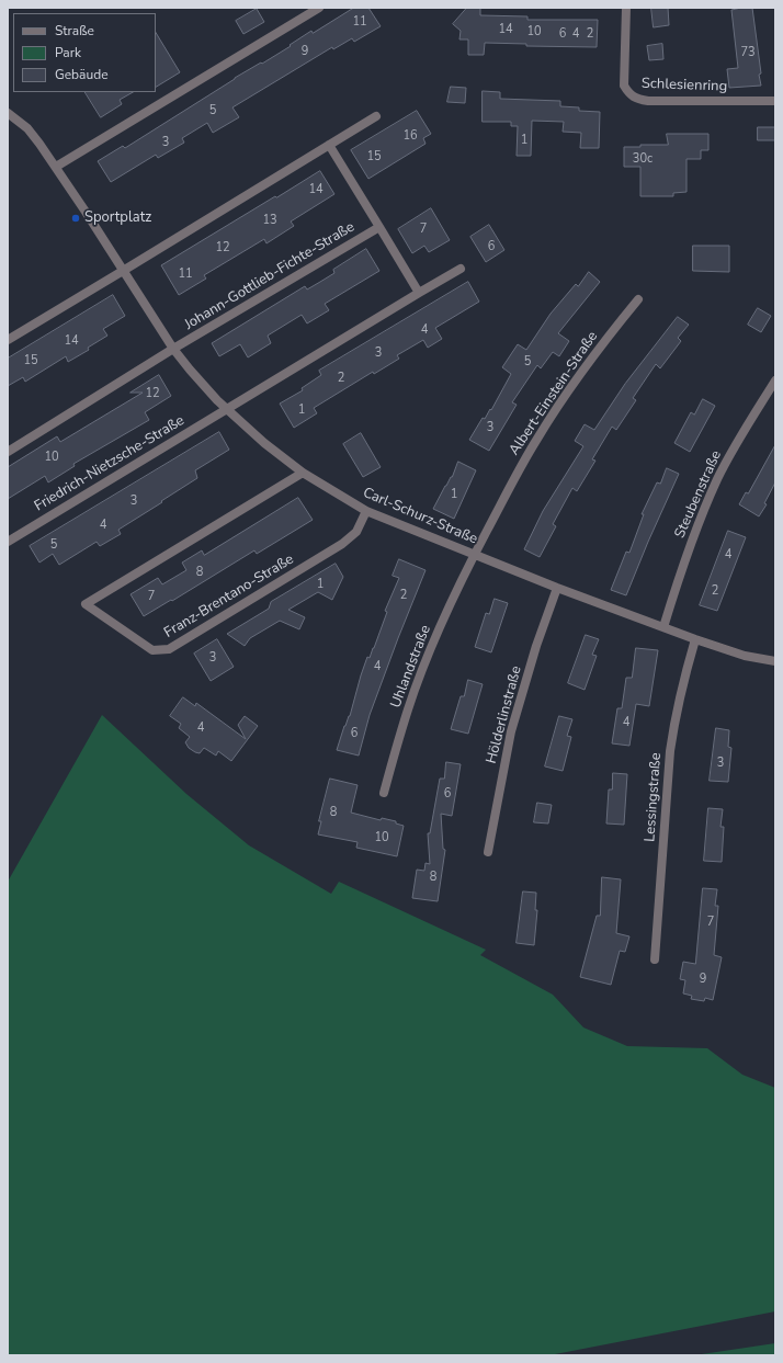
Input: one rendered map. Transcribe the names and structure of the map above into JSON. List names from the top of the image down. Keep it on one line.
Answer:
{"streets":{"street":["Schlesienring","Johann-Gottlieb-Fichte-Straße","Albert-Einstein-Straße","Friedrich-Nietzsche-Straße","Steubenstraße","Carl-Schurz-Straße","Franz-Brentano-Straße","Uhlandstraße","Hölderlinstraße","Lessingstraße"]},"crossings":[["Johann-Gottlieb-Fichte-Straße","Carl-Schurz-Straße"],["Albert-Einstein-Straße","Carl-Schurz-Straße"],["Albert-Einstein-Straße","Uhlandstraße"],["Friedrich-Nietzsche-Straße","Carl-Schurz-Straße"],["Steubenstraße","Carl-Schurz-Straße"],["Carl-Schurz-Straße","Franz-Brentano-Straße"],["Carl-Schurz-Straße","Uhlandstraße"],["Carl-Schurz-Straße","Hölderlinstraße"],["Carl-Schurz-Straße","Lessingstraße"]],"places":["Sportplatz"],"house_numbers":["11","14","10","6","4","2","9","73","5","16","1","3","15","30c","14","13","7","6","12","11","4","14","3","15","5","2","12","1","3","10","1","3","4","5","4","8","1","2","2","7","3","4","4","4","6","3","6","8","10","8","7","9"],"legend":["Straße","Park","Gebäude"]}
